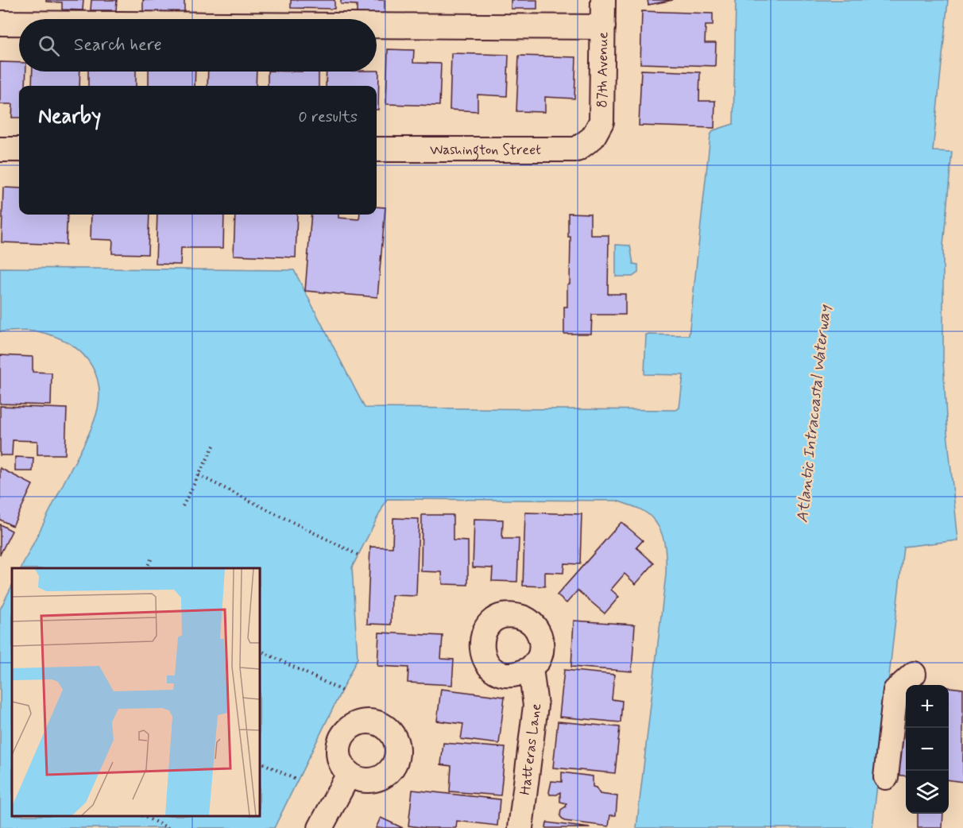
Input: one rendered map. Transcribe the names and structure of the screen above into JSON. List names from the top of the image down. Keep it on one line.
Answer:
{"streets":{"street":["87th Avenue","Washington Street","Hatteras Lane"]},"crossings":[["87th Avenue","Washington Street"]],"water":["Atlantic Intracoastal Waterway"],"page":{"search":"Search here","heading":["Nearby","0 results"],"map_buttons":["+","−"]}}
